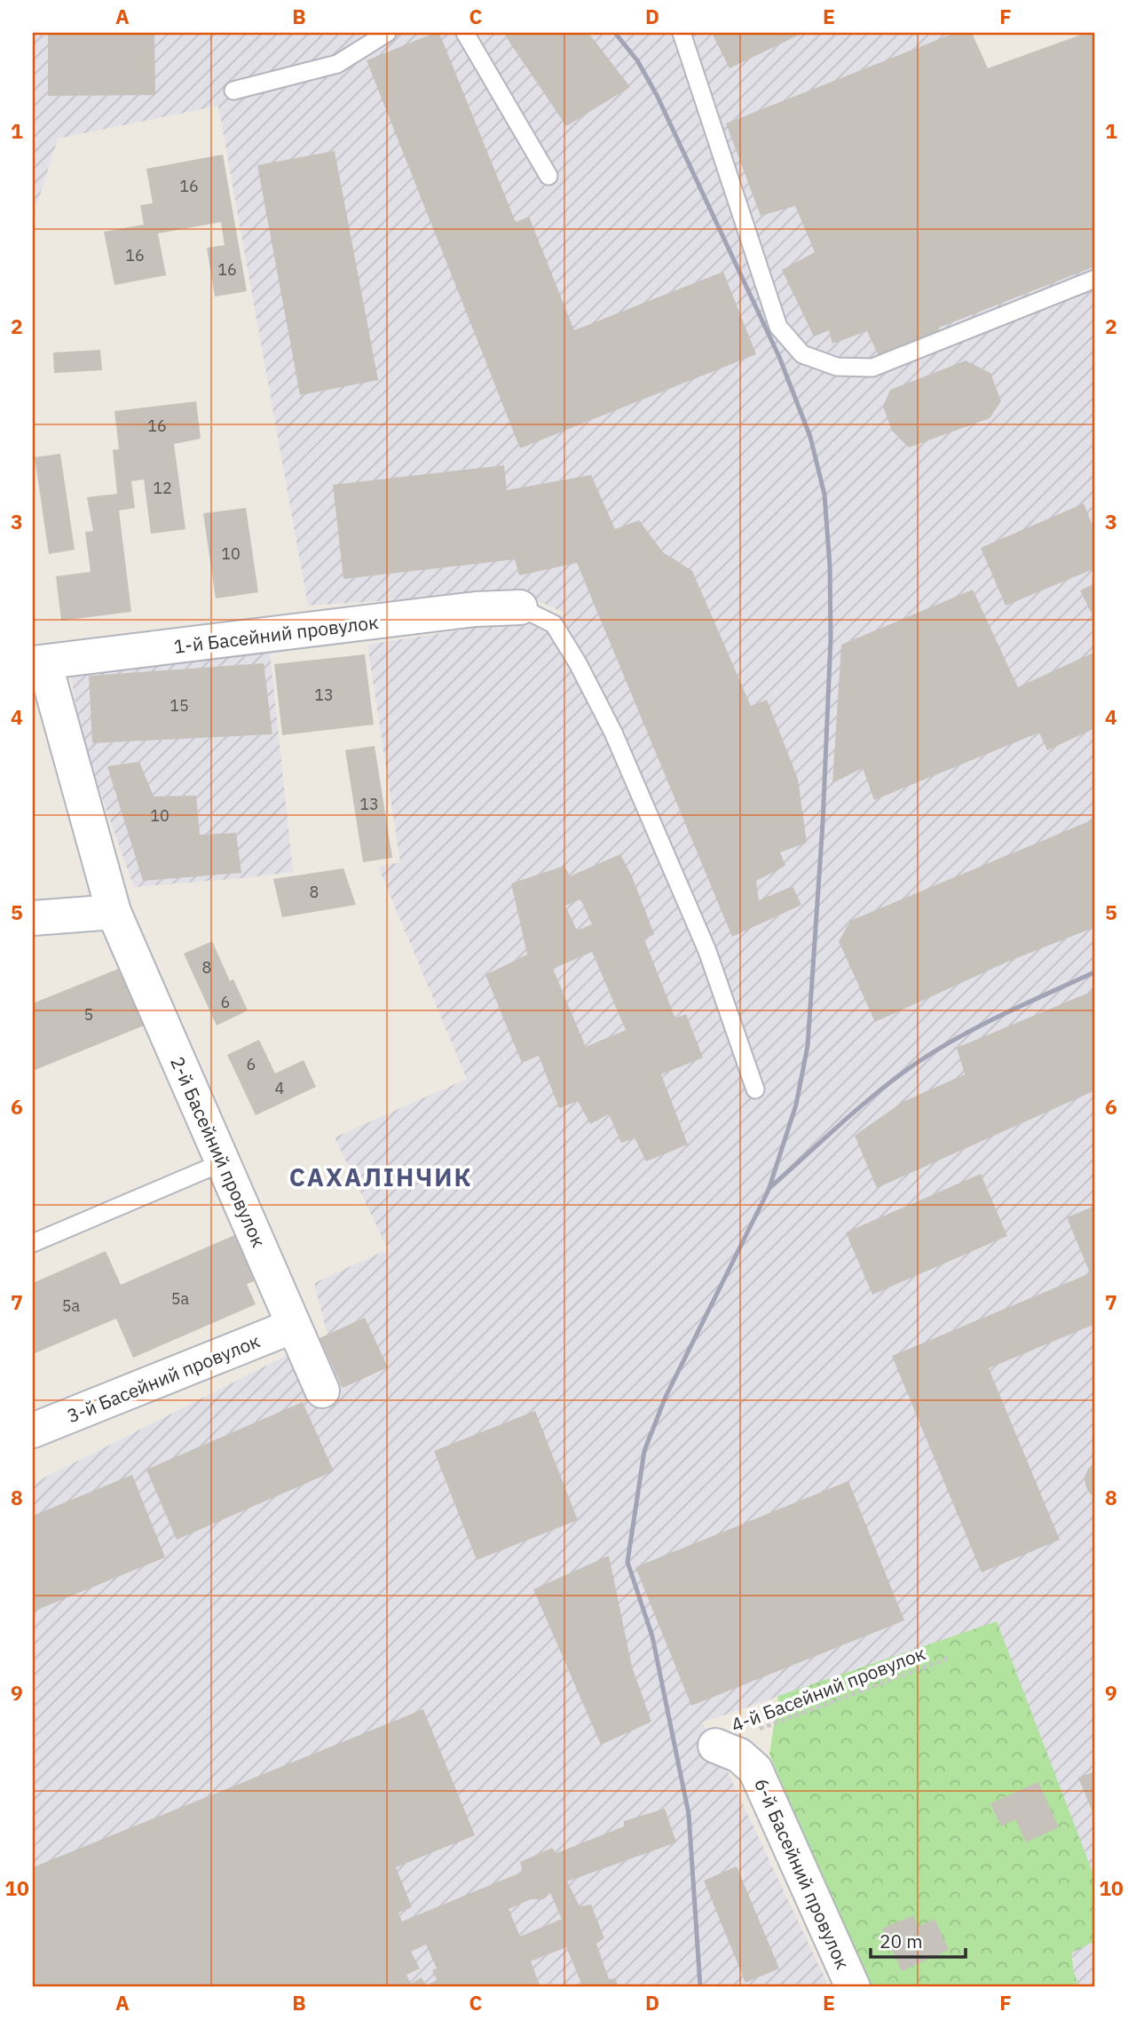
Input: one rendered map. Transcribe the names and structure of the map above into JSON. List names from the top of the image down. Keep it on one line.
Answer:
{"streets":{"street":["1-й Басейний провулок","2-й Басейний провулок","3-й Басейний провулок","6-й Басейний провулок"],"path":["4-й Басейний провулок"]},"crossings":[["1-й Басейний провулок","2-й Басейний провулок"],["2-й Басейний провулок","3-й Басейний провулок"],["4-й Басейний провулок","6-й Басейний провулок"]],"districts":["САХАЛІНЧИК"],"house_numbers":["16","16","16","16","12","10","13","15","13","10","8","8","6","5","6","4","5а","5а"],"scale_bar":"20 m","grid":{"columns":["A","B","C","D","E","F"],"rows":["1","2","3","4","5","6","7","8","9","10"]}}
